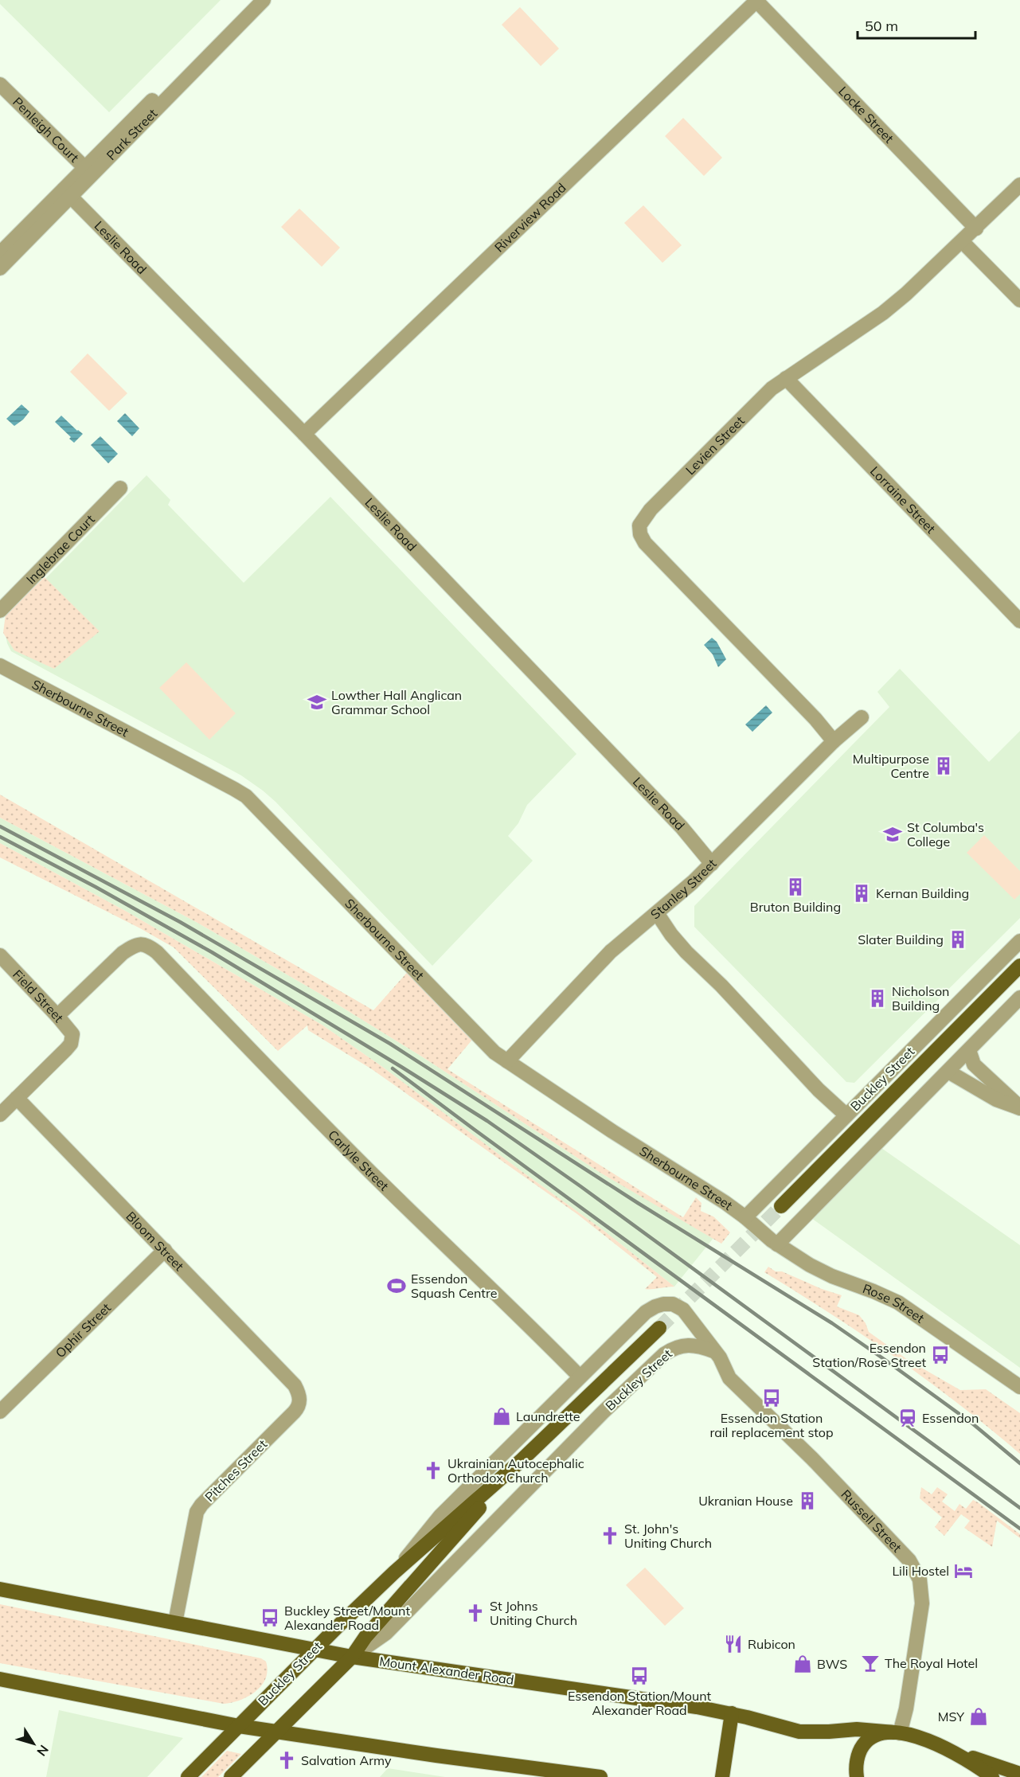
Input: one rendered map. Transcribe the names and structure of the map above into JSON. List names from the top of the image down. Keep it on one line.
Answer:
{"streets":{"main road":["Buckley Street","Mount Alexander Road"],"street":["Locke Street","Penleigh Court","Park Street","Riverview Road","Leslie Road","Levien Street","Lorraine Street","Inglebrae Court","Sherbourne Street","Stanley Street","Field Street","Carlyle Street","Bloom Street","Rose Street","Ophir Street","Pitches Street","Russell Street"]},"crossings":[["Locke Street","Riverview Road"],["Locke Street","Levien Street"],["Penleigh Court","Park Street"],["Park Street","Leslie Road"],["Riverview Road","Leslie Road"],["Leslie Road","Stanley Street"],["Levien Street","Lorraine Street"],["Levien Street","Stanley Street"],["Sherbourne Street","Stanley Street"],["Sherbourne Street","Buckley Street"],["Sherbourne Street","Rose Street"],["Field Street","Carlyle Street"],["Field Street","Bloom Street"],["Buckley Street","Carlyle Street"],["Buckley Street","Russell Street"],["Buckley Street","Mount Alexander Road"],["Bloom Street","Ophir Street"],["Bloom Street","Pitches Street"],["Pitches Street","Mount Alexander Road"],["Russell Street","Mount Alexander Road"]],"places":{"school or university":["Lowther Hall Anglican Grammar School","St Columba's College"],"building":["Multipurpose Centre","Bruton Building","Kernan Building","Slater Building","Nicholson Building","Ukranian House"],"sports":["Essendon Squash Centre"],"bus stop":["Essendon Station/Rose Street","Essendon Station rail replacement stop","Buckley Street/Mount Alexander Road","Essendon Station/Mount Alexander Road"],"shop":["Laundrette","BWS","MSY"],"station":["Essendon"],"church":["Ukrainian Autocephalic Orthodox Church","St. John's Uniting Church","St Johns Uniting Church","Salvation Army"],"hotel":["Lili Hostel"],"restaurant":["Rubicon"],"bar":["The Royal Hotel"]},"scale_bar":"50 m","north":"bottom right"}
